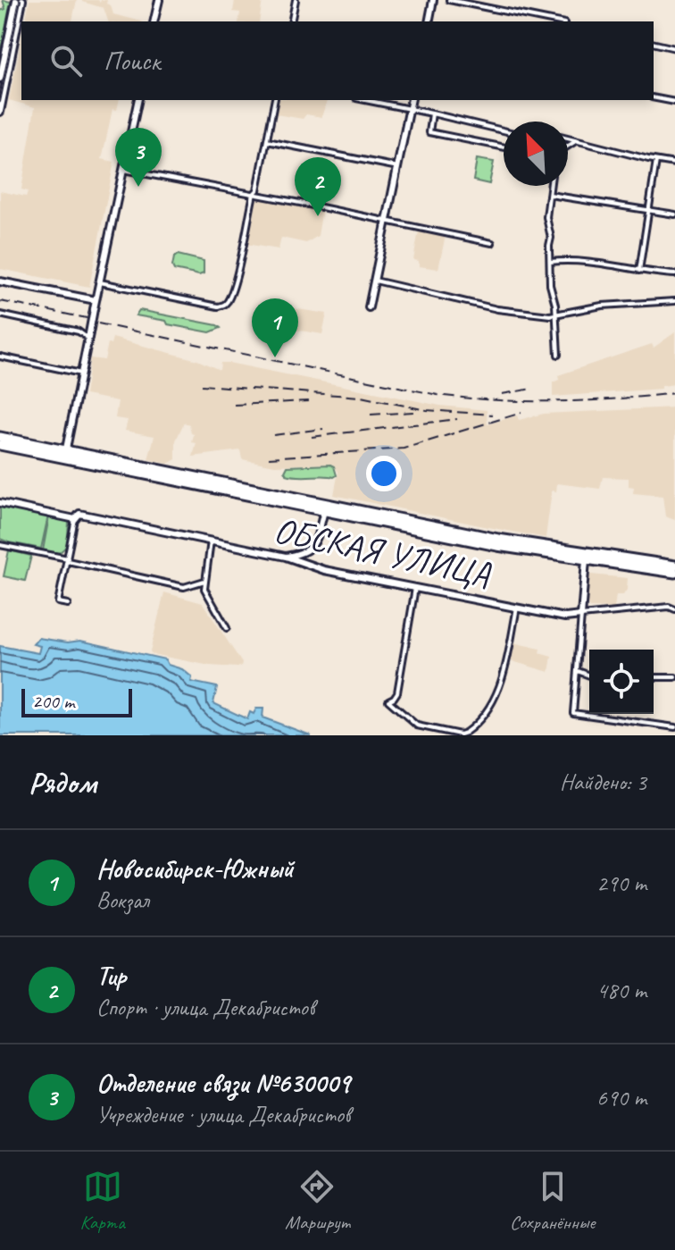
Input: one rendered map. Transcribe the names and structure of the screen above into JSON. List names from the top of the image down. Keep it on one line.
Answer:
{"streets":{"street":["ОБСКАЯ УЛИЦА"]},"scale_bar":"200 m","north":"top left","page":{"search":"Поиск","pins":["3","2","1"],"scale":"200 m","heading":["Рядом","Найдено: 3"],"list":[{"mark":"1","name":"Новосибирск-Южный","note":"Вокзал","value":"290 m"},{"mark":"2","name":"Тир","note":"Спорт · улица Декабристов","value":"480 m"},{"mark":"3","name":"Отделение связи №630009","note":"Учреждение · улица Декабристов","value":"690 m"}],"nav":["Карта","Маршрут","Сохранённые"]}}
